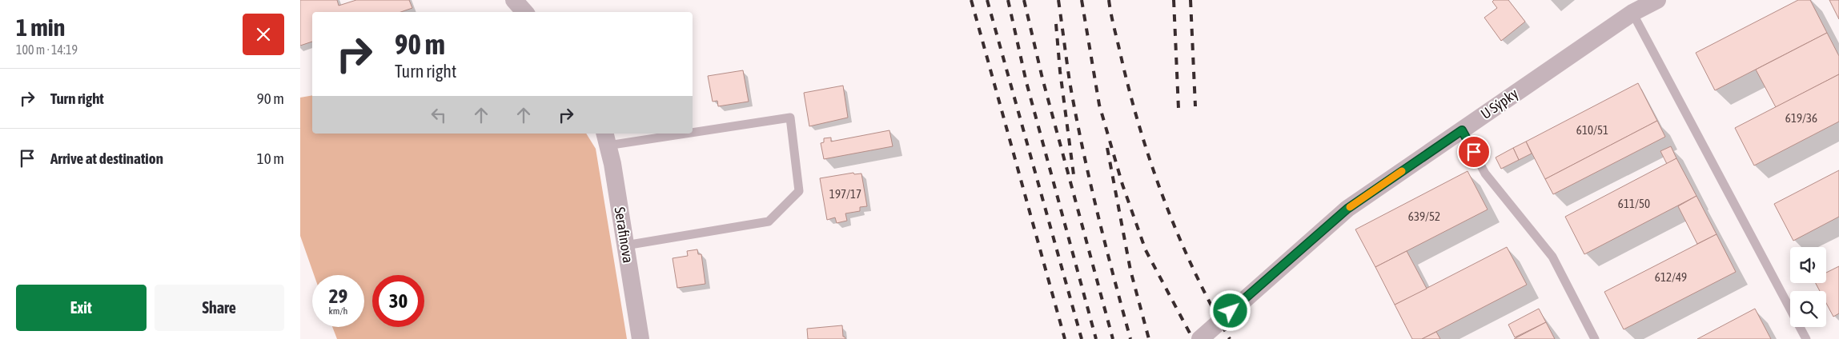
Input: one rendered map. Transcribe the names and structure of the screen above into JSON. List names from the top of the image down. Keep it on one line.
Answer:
{"streets":{"street":["U Sýpky","Serafinova"]},"house_numbers":["619/36","610/51","197/17","611/50","639/52","612/49"],"page":{"heading":["1 min","100 m · 14:19"],"turn":["90 m","Turn right"],"list":[{"name":"Turn right","value":"90 m"},{"name":"Arrive at destination","value":"10 m"}],"speed":"29 km/h","limit":"30","buttons":["Exit","Share"]}}
